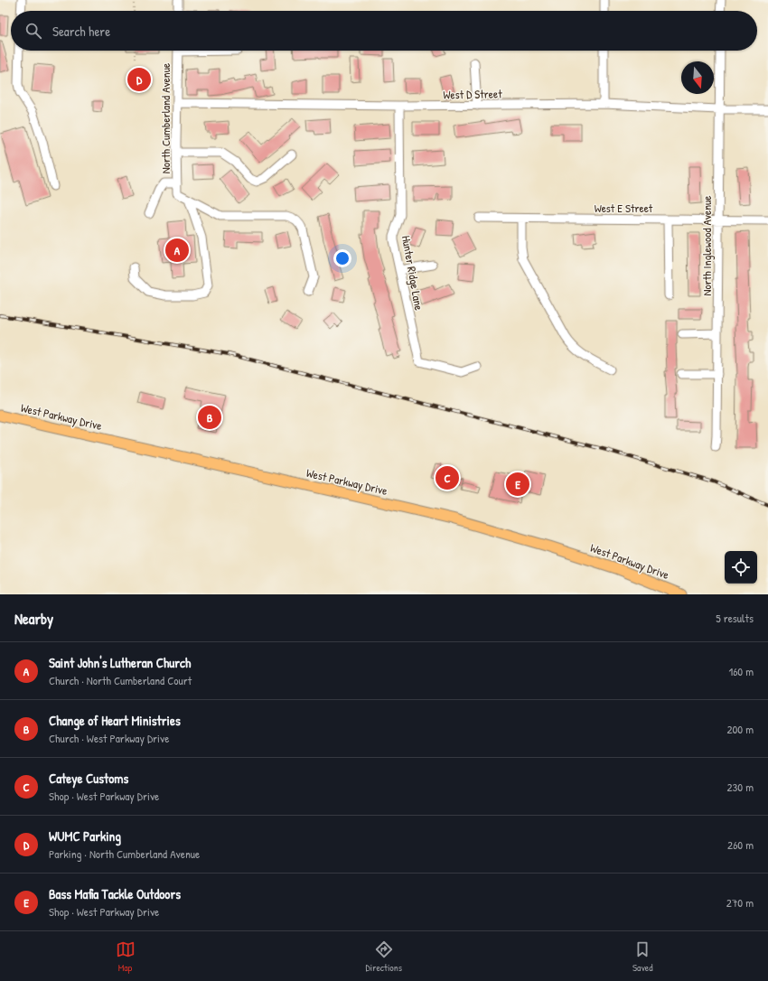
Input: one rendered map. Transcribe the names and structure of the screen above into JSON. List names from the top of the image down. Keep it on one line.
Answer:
{"streets":{"main road":["West Parkway Drive"],"street":["West D Street","North Cumberland Avenue","West E Street","North Inglewood Avenue","Hunter Ridge Lane"]},"crossings":[["West D Street","North Cumberland Avenue"],["West D Street","North Inglewood Avenue"],["West D Street","Hunter Ridge Lane"],["West E Street","North Inglewood Avenue"]],"north":"bottom","page":{"search":"Search here","pins":["D","A","B","C","E"],"heading":["Nearby","5 results"],"list":[{"mark":"A","name":"Saint John's Lutheran Church","note":"Church · North Cumberland Court","value":"160 m"},{"mark":"B","name":"Change of Heart Ministries","note":"Church · West Parkway Drive","value":"200 m"},{"mark":"C","name":"Cateye Customs","note":"Shop · West Parkway Drive","value":"230 m"},{"mark":"D","name":"WUMC Parking","note":"Parking · North Cumberland Avenue","value":"260 m"},{"mark":"E","name":"Bass Mafia Tackle Outdoors","note":"Shop · West Parkway Drive","value":"270 m"}],"nav":["Map","Directions","Saved"]}}
